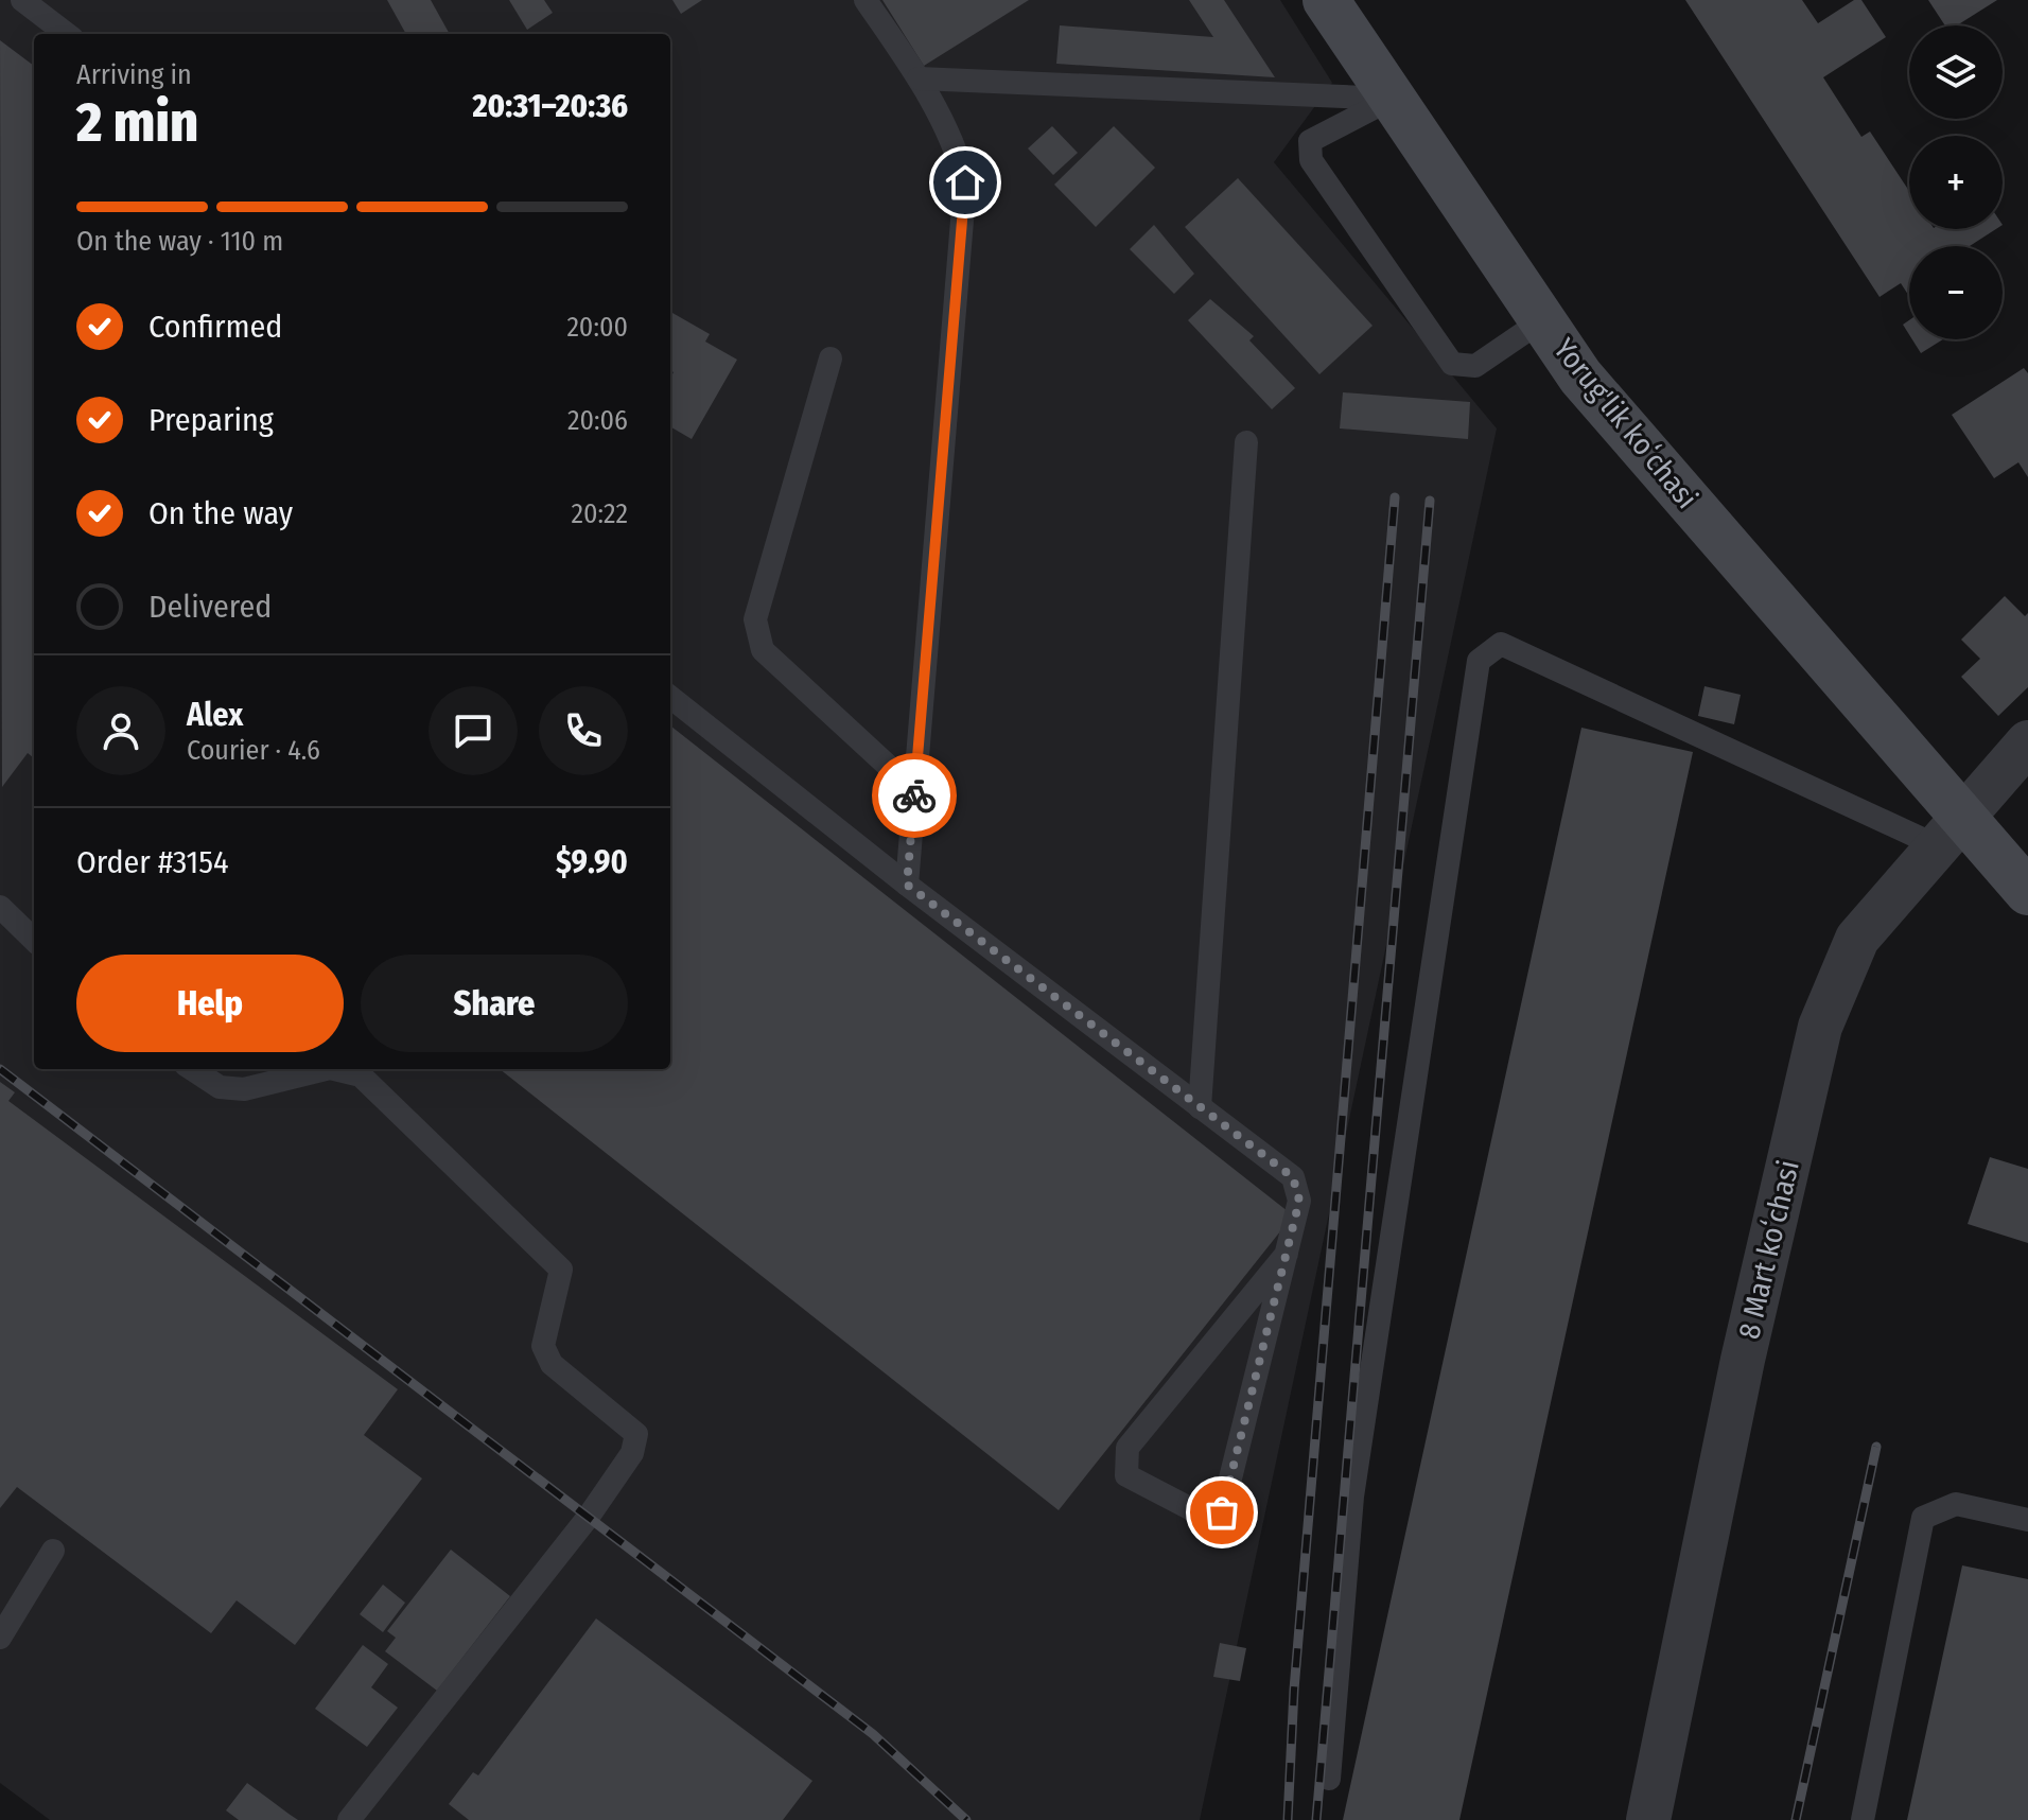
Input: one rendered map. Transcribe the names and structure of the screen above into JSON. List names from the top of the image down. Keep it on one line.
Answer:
{"streets":{"main road":["Yorug'lik koʻchasi"],"street":["8 Mart koʻchasi"]},"crossings":[["Yorug'lik koʻchasi","8 Mart koʻchasi"]],"page":{"map_buttons":["+","−"],"heading":["2 min","Arriving in","20:31–20:36"],"panel":["Alex","Courier · 4.6","Order #3154","$9.90"],"bar":"On the way · 110 m","list":[["Confirmed","20:00"],["Preparing","20:06"],["On the way","20:22"],"Delivered"],"buttons":["Help","Share"]}}
